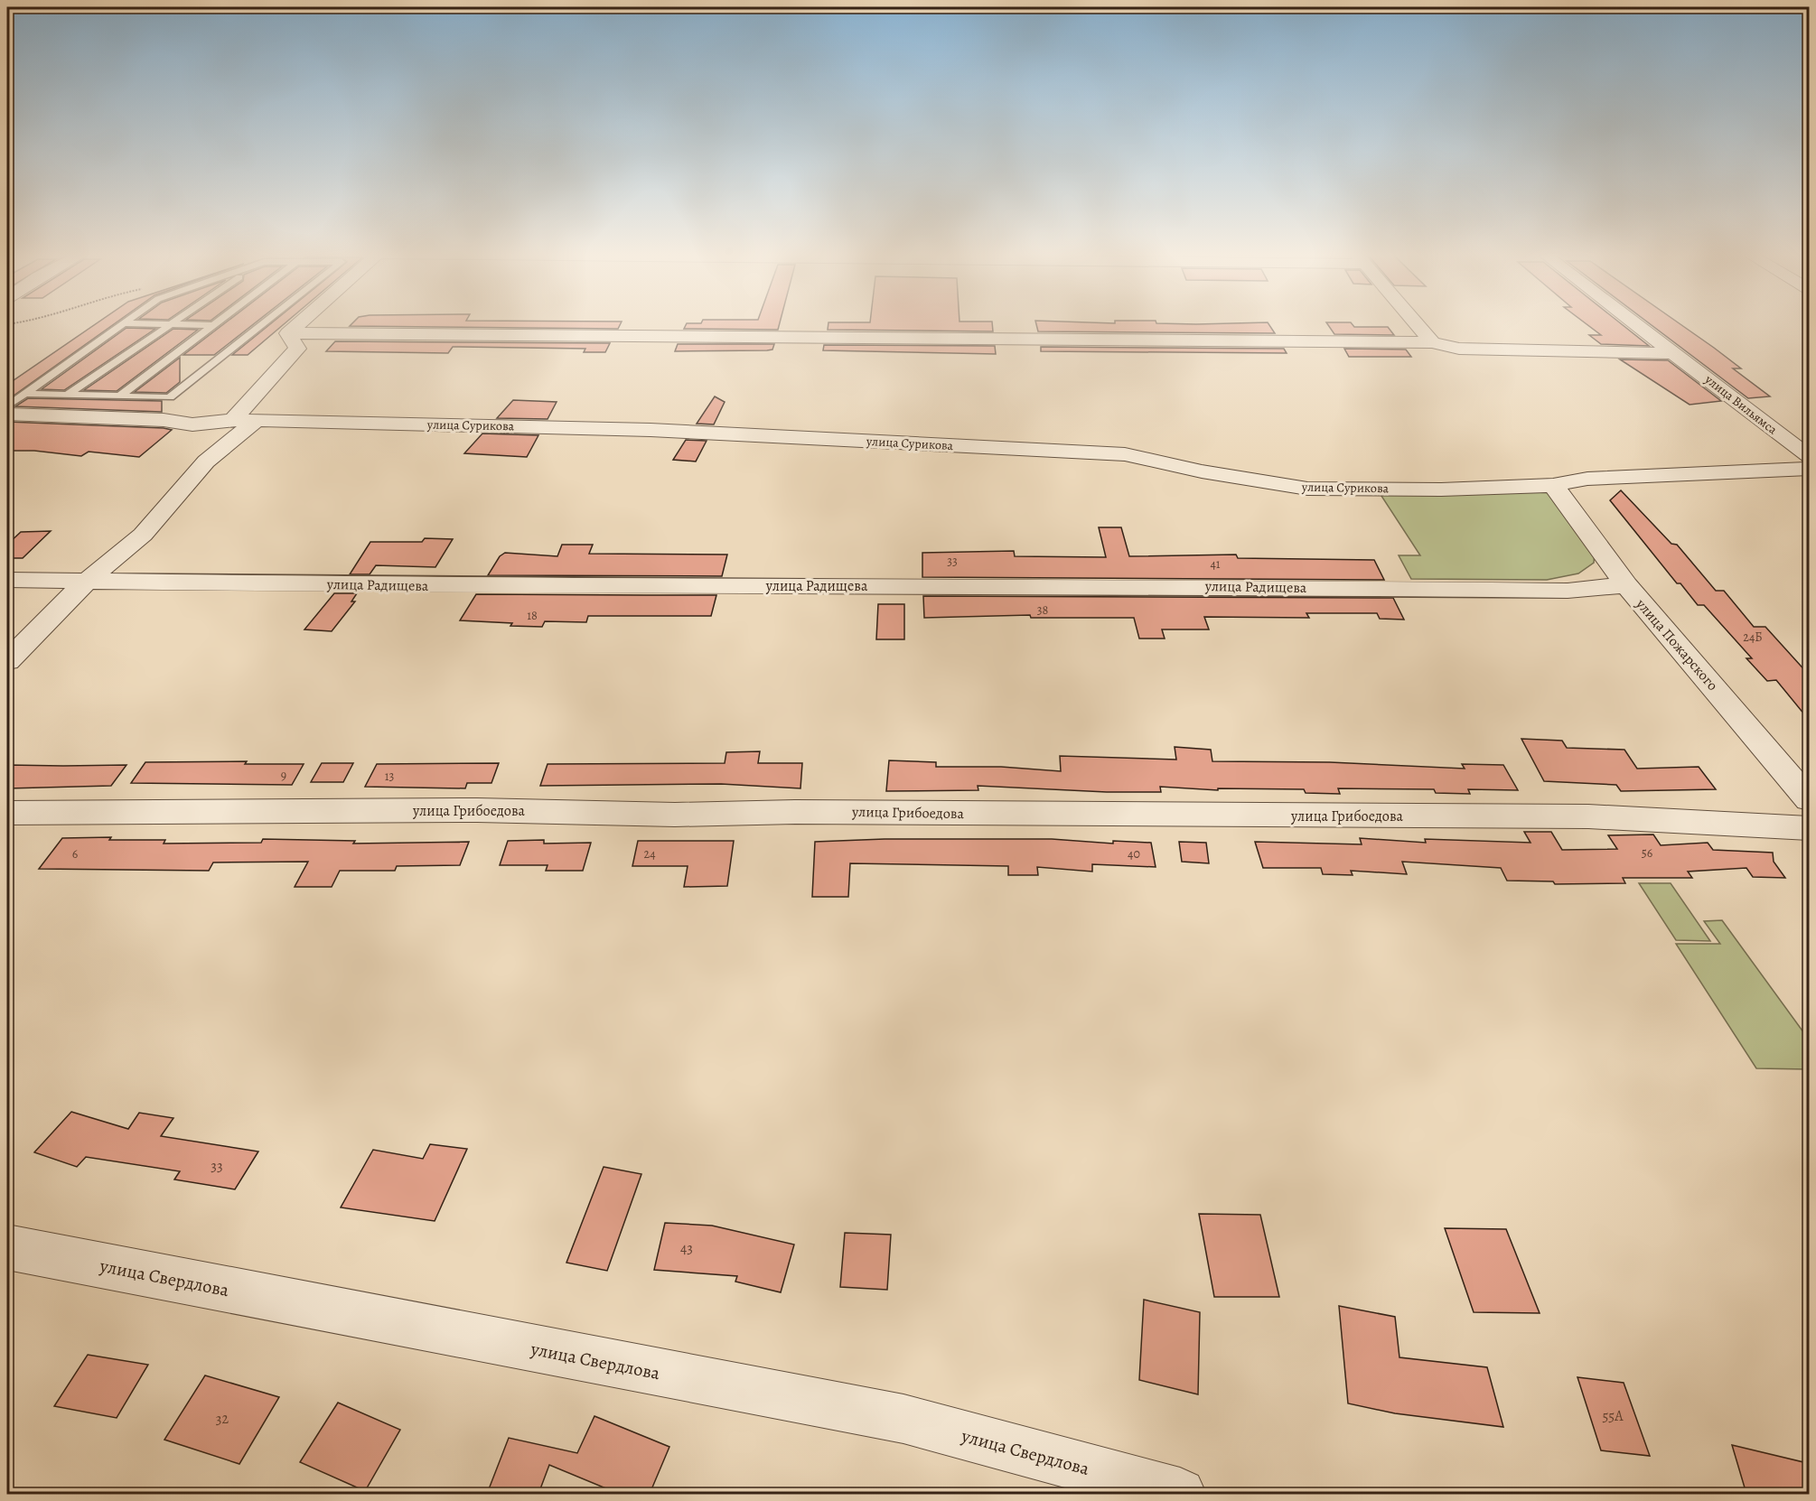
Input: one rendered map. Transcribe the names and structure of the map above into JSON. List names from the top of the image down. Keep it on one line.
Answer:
{"streets":{"street":["улица Вильямса","улица Сурикова","улица Радищева","улица Пожарского","улица Грибоедова","улица Свердлова"]},"crossings":[["улица Сурикова","улица Пожарского"],["улица Радищева","улица Пожарского"]],"house_numbers":["33","41","38","18","24Б","9","13","56","6","24","40","33","43","55А","32"]}
